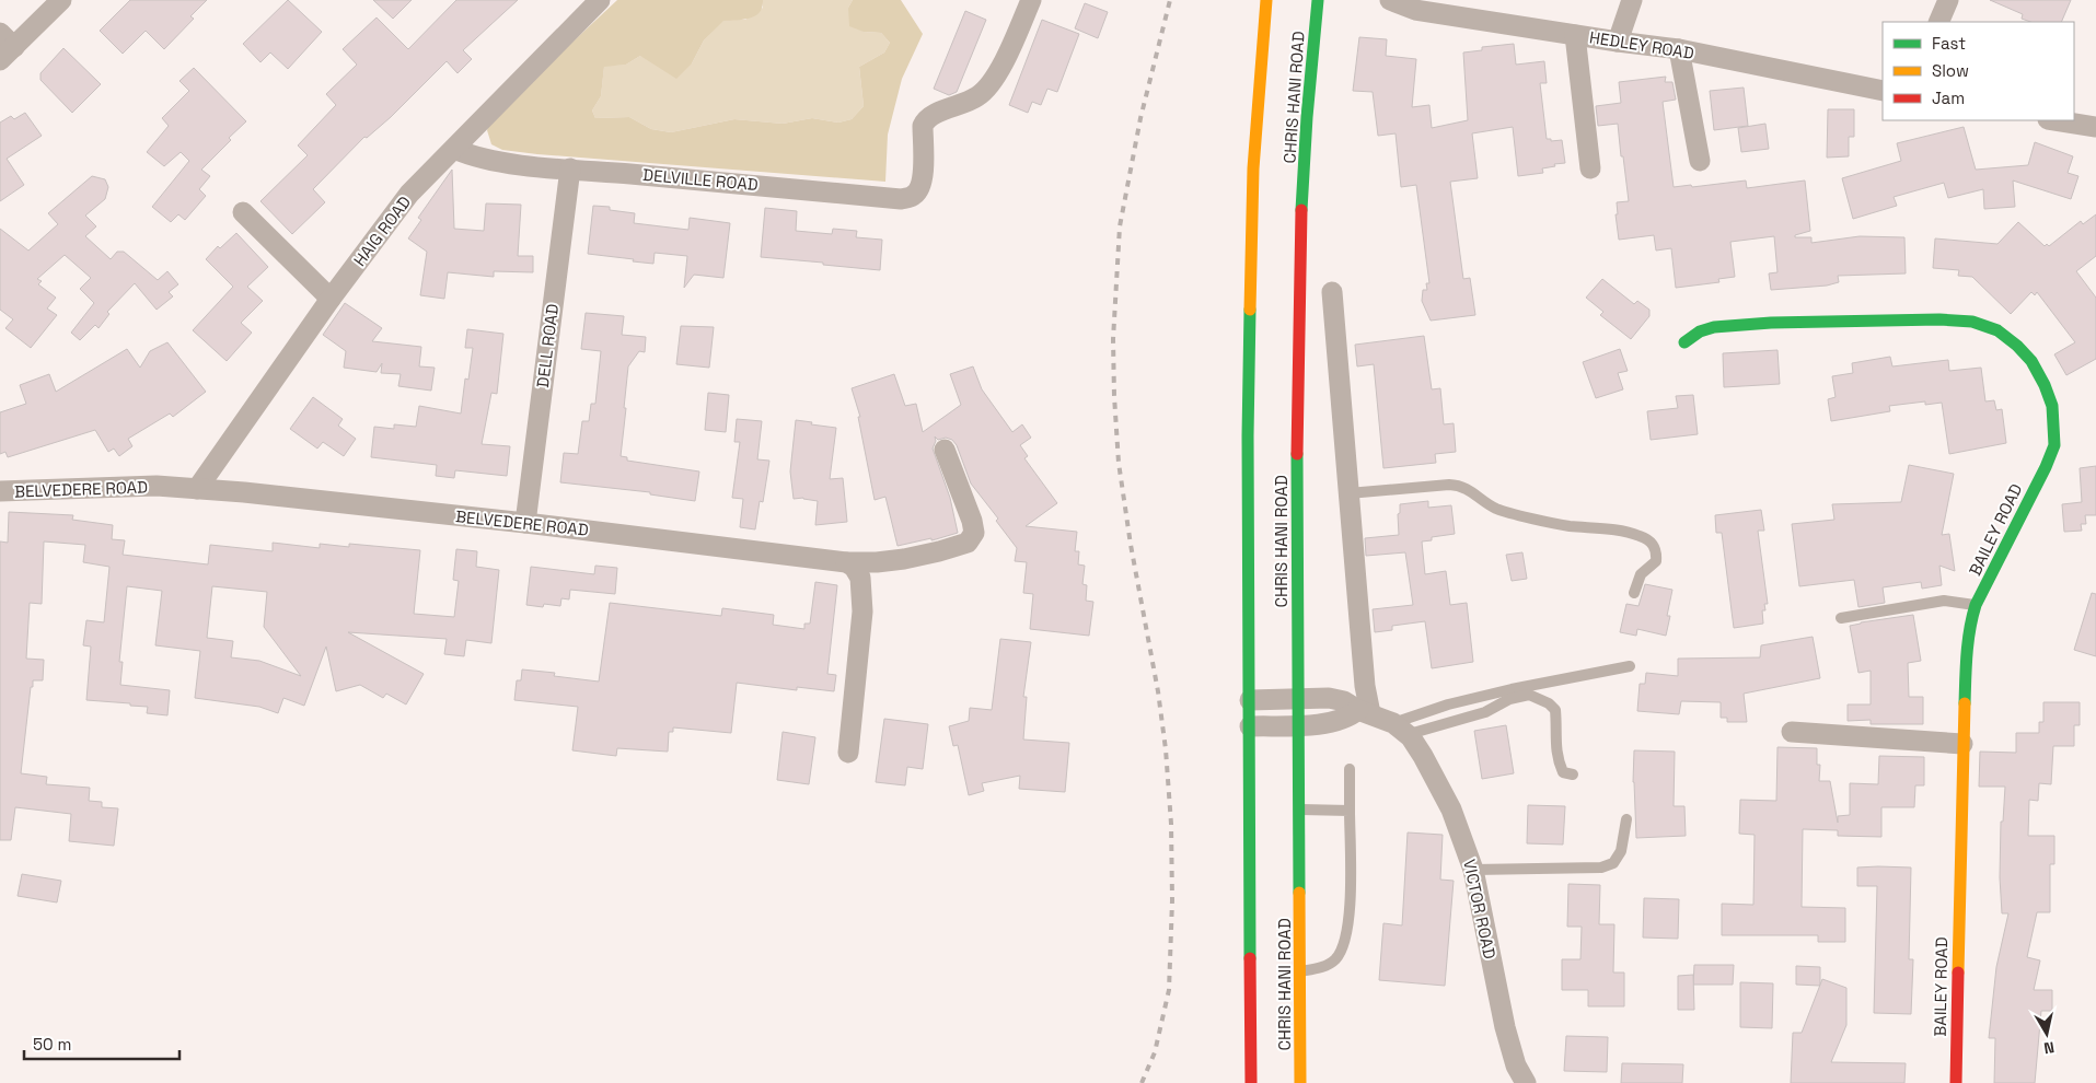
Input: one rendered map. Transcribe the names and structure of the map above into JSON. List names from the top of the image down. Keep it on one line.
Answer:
{"streets":{"main road":["CHRIS HANI ROAD","BAILEY ROAD"],"street":["HEDLEY ROAD","DELVILLE ROAD","HAIG ROAD","DELL ROAD","BELVEDERE ROAD","VICTOR ROAD"]},"crossings":[["CHRIS HANI ROAD","VICTOR ROAD"],["DELVILLE ROAD","HAIG ROAD"],["DELVILLE ROAD","DELL ROAD"],["HAIG ROAD","BELVEDERE ROAD"],["DELL ROAD","BELVEDERE ROAD"]],"legend":["Fast","Slow","Jam"],"scale_bar":"50 m","north":"bottom"}
